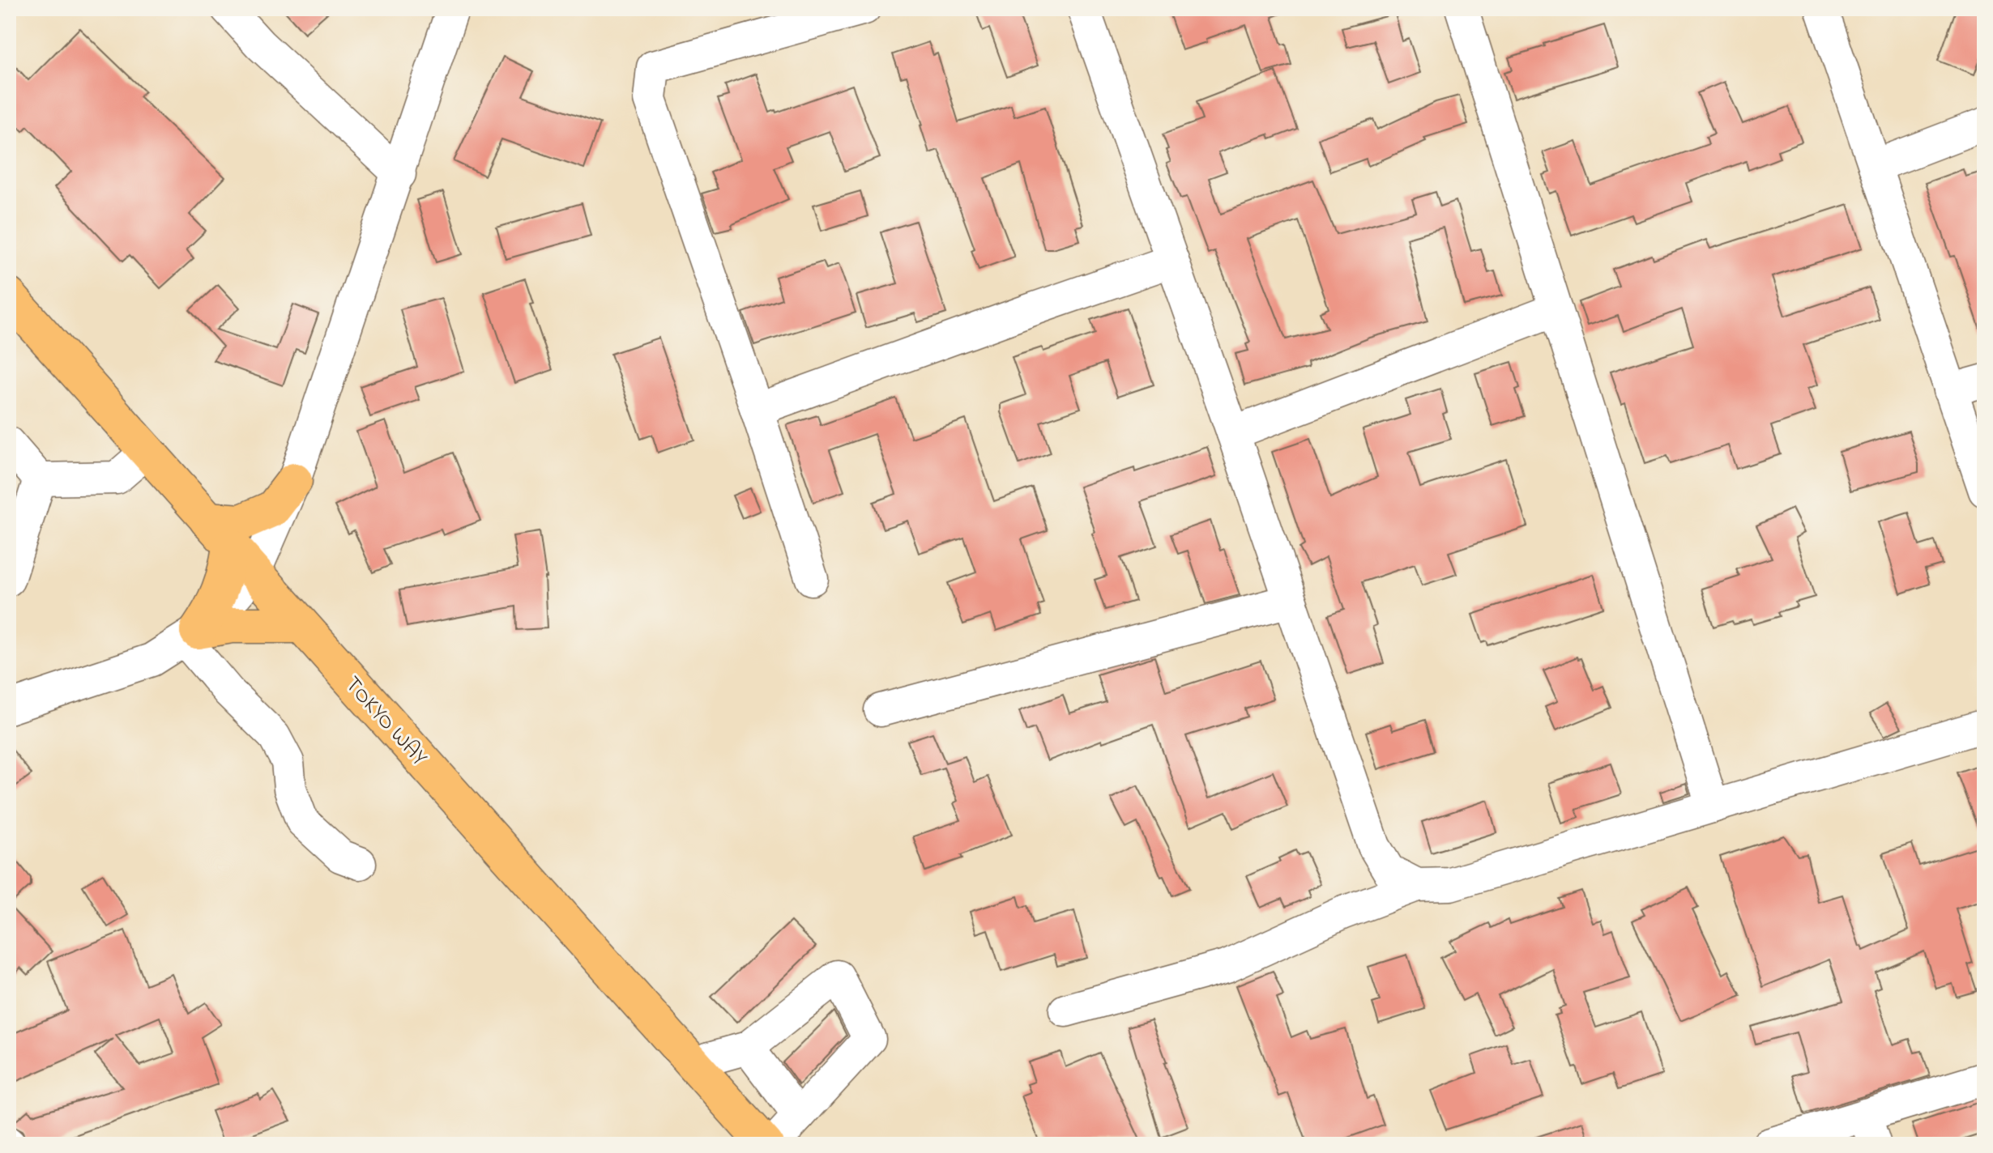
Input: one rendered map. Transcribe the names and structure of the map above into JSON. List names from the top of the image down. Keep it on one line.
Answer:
{"streets":{"main road":["TOKYO WAY"]}}
